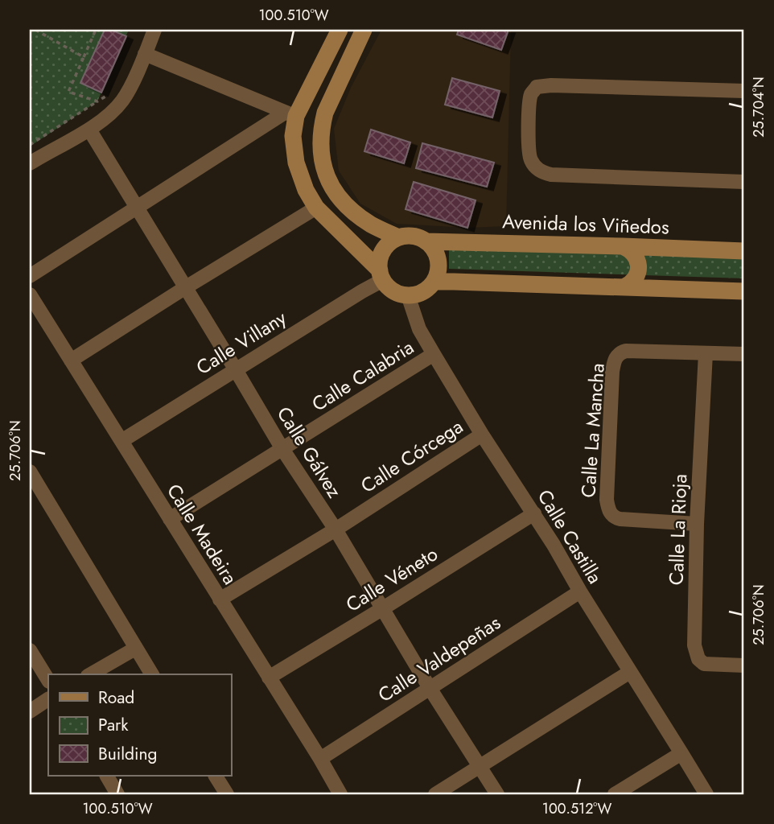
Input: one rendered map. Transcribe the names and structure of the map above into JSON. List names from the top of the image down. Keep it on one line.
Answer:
{"streets":{"street":["Avenida los Viñedos","Calle Villany","Calle Calabria","Calle La Mancha","Calle Gálvez","Calle Córcega","Calle La Rioja","Calle Madeira","Calle Castilla","Calle Véneto","Calle Valdepeñas"]},"crossings":[["Avenida los Viñedos","Calle Villany"],["Avenida los Viñedos","Calle Castilla"],["Calle Villany","Calle Gálvez"],["Calle Villany","Calle Madeira"],["Calle Villany","Calle Castilla"],["Calle Calabria","Calle Gálvez"],["Calle Calabria","Calle Madeira"],["Calle Calabria","Calle Castilla"],["Calle La Mancha","Calle La Rioja"],["Calle Gálvez","Calle Córcega"],["Calle Gálvez","Calle Véneto"],["Calle Gálvez","Calle Valdepeñas"],["Calle Córcega","Calle Madeira"],["Calle Córcega","Calle Castilla"],["Calle Madeira","Calle Véneto"],["Calle Madeira","Calle Valdepeñas"],["Calle Castilla","Calle Véneto"],["Calle Castilla","Calle Valdepeñas"]],"legend":["Road","Park","Building"],"coordinates":["100.510°W","25.704°N","25.706°N","100.512°W"]}
